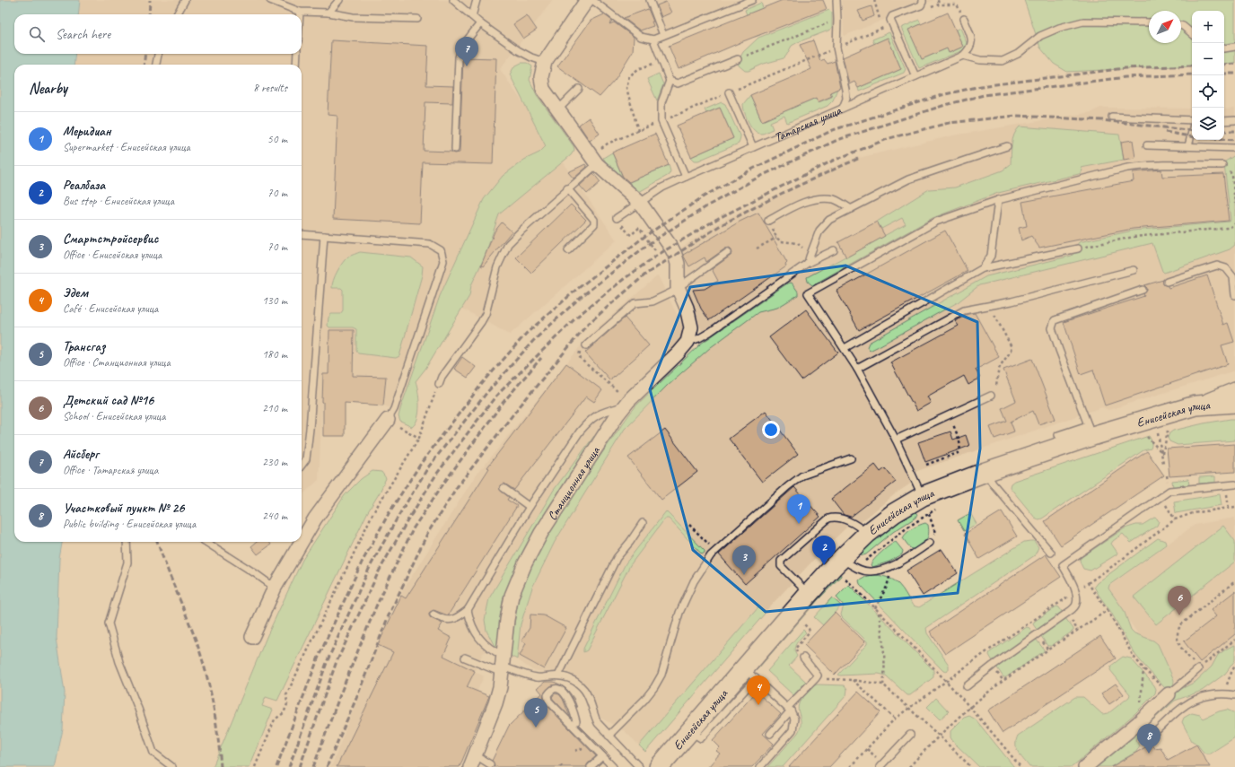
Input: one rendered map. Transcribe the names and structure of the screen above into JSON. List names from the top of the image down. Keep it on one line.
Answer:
{"streets":{"main road":["Енисейская улица"],"street":["Станционная улица"],"lane":["Татарская улица"]},"north":"top right","page":{"map_buttons":["+","−"],"search":"Search here","pins":["7","1","2","3","6","4","5","8"],"heading":["Nearby","8 results"],"list":[{"mark":"1","name":"Меридиан","note":"Supermarket · Енисейская улица","value":"50 m"},{"mark":"2","name":"Реалбаза","note":"Bus stop · Енисейская улица","value":"70 m"},{"mark":"3","name":"Смартстройсервис","note":"Office · Енисейская улица","value":"70 m"},{"mark":"4","name":"Эдем","note":"Café · Енисейская улица","value":"130 m"},{"mark":"5","name":"Трансгаз","note":"Office · Станционная улица","value":"180 m"},{"mark":"6","name":"Детский сад №16","note":"School · Енисейская улица","value":"210 m"},{"mark":"7","name":"Айсберг","note":"Office · Татарская улица","value":"230 m"},{"mark":"8","name":"Участковый пункт № 26","note":"Public building · Енисейская улица","value":"240 m"}]}}
